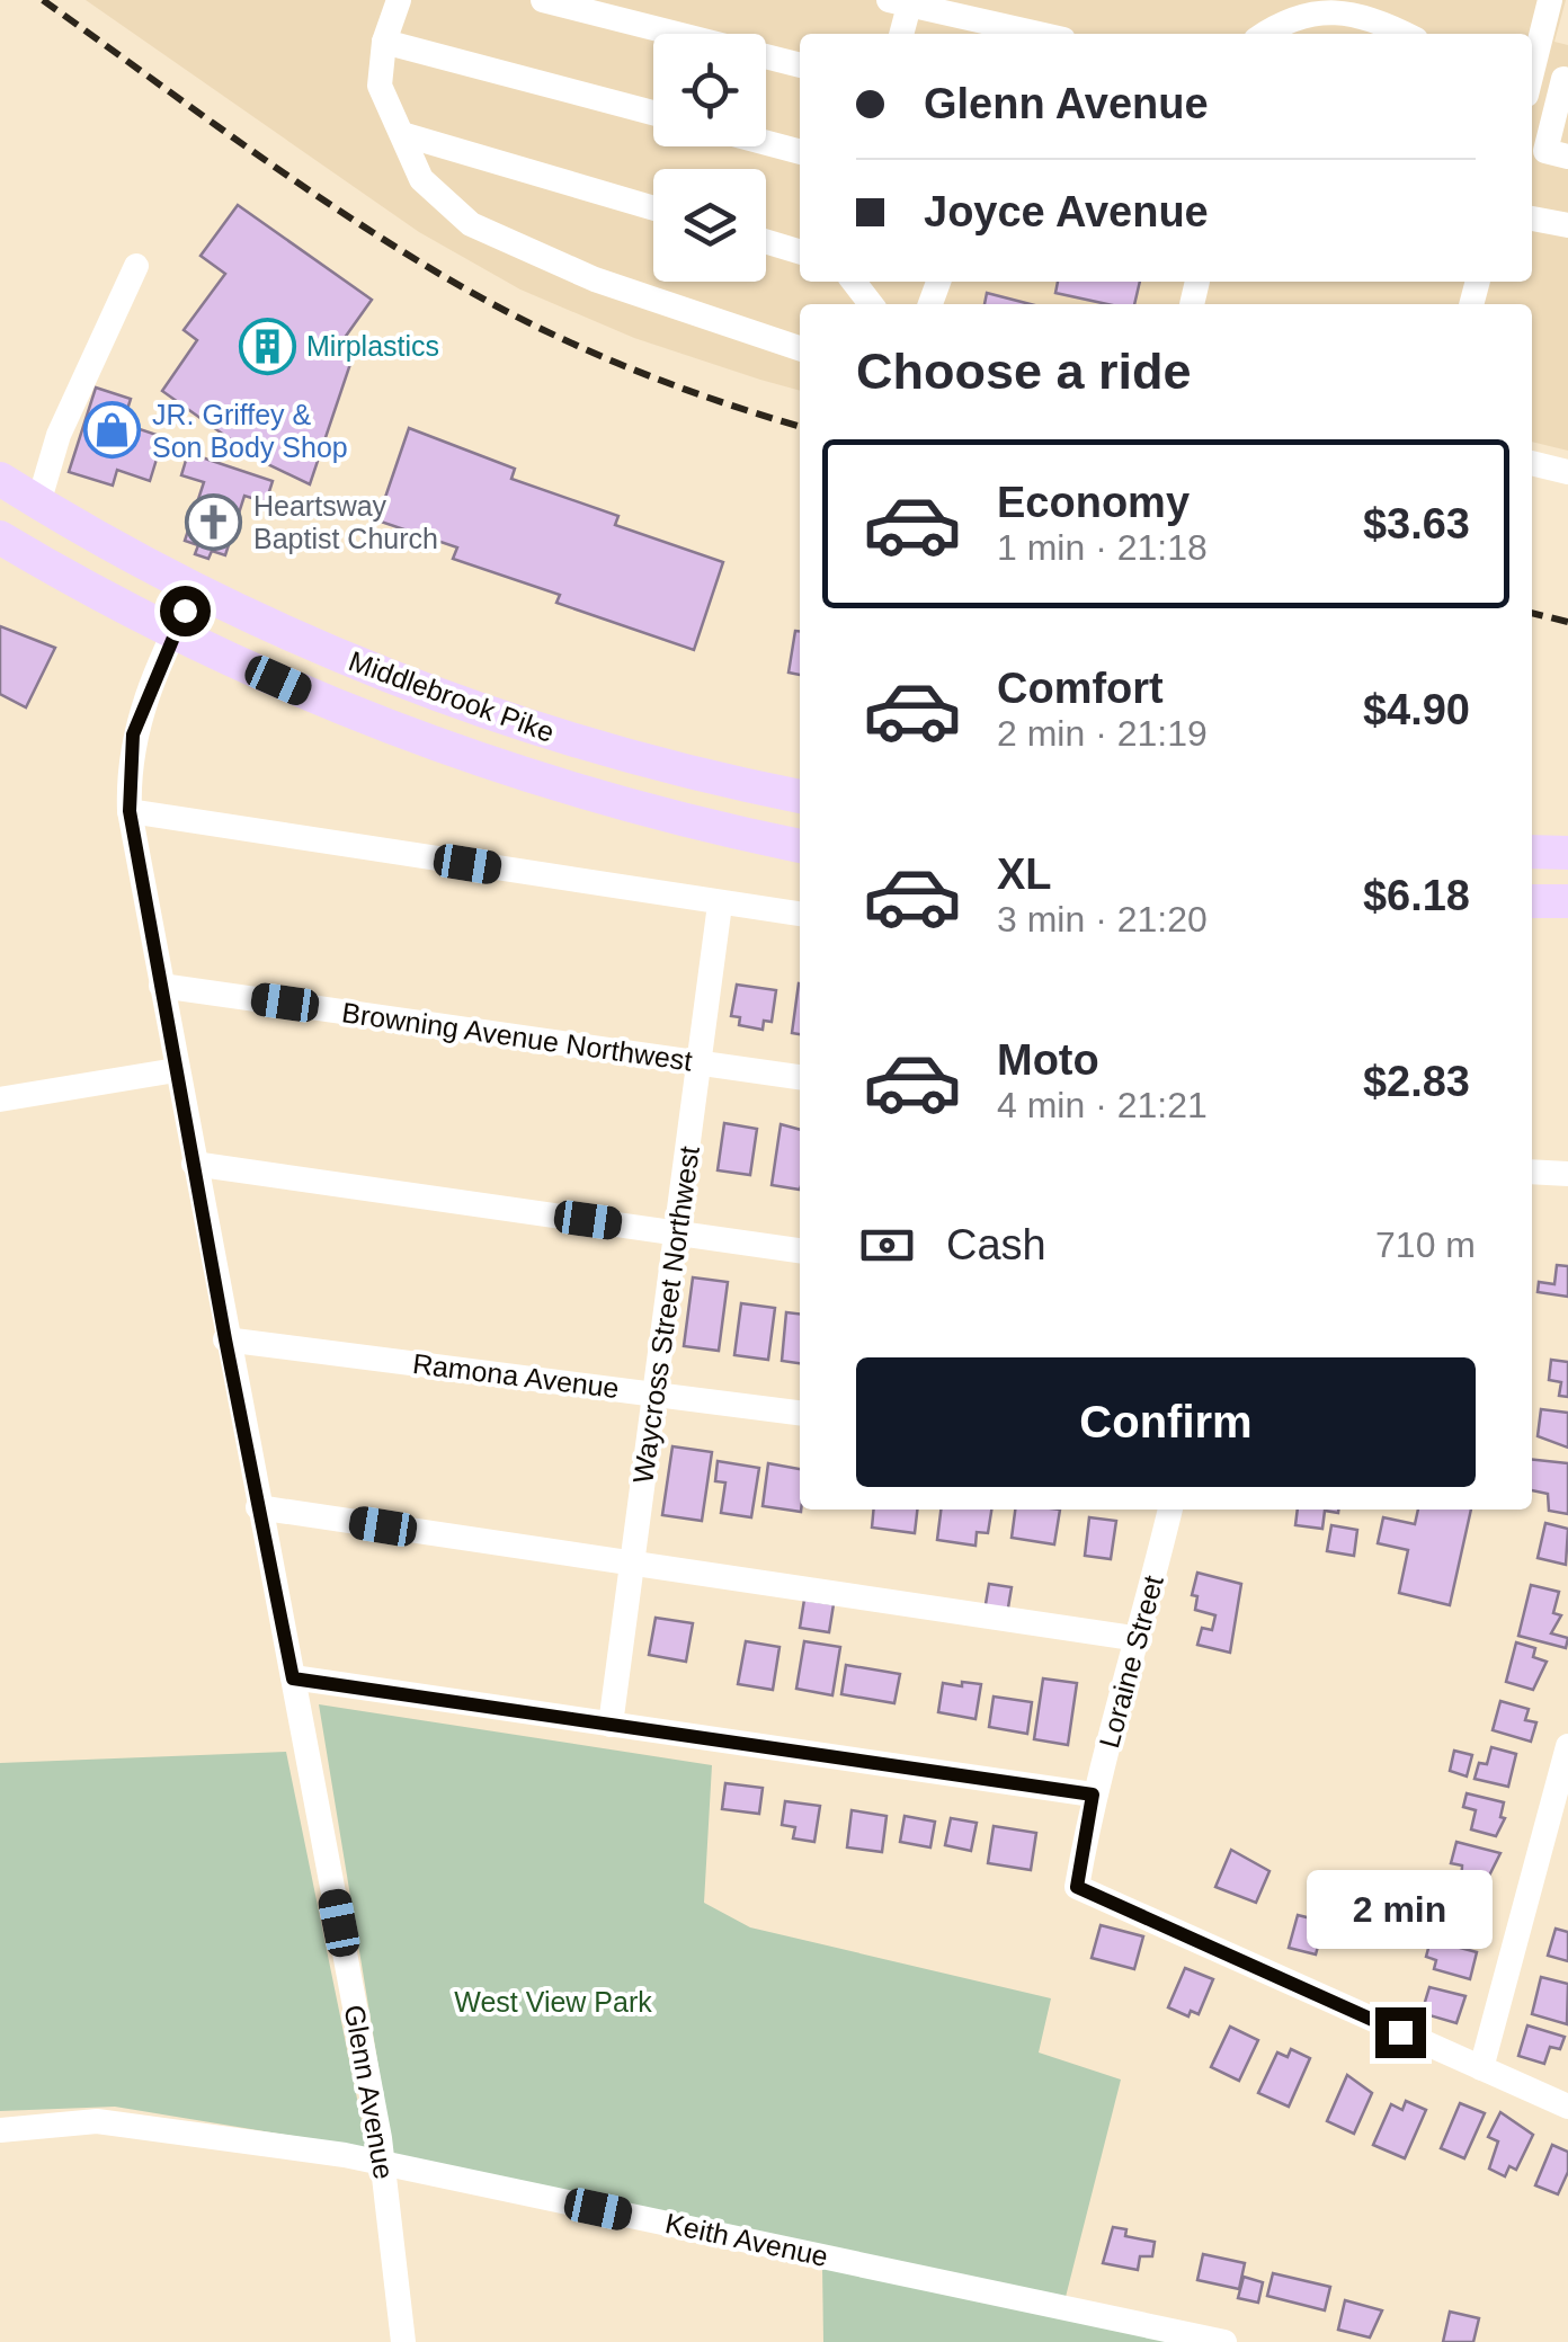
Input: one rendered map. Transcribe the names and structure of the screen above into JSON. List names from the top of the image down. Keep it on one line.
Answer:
{"streets":{"main road":["Middlebrook Pike"],"street":["Browning Avenue Northwest","Waycross Street Northwest","Ramona Avenue","Loraine Street","Glenn Avenue","Keith Avenue"]},"crossings":[["Middlebrook Pike","Glenn Avenue"],["Browning Avenue Northwest","Waycross Street Northwest"],["Browning Avenue Northwest","Glenn Avenue"],["Waycross Street Northwest","Ramona Avenue"],["Ramona Avenue","Glenn Avenue"],["Glenn Avenue","Keith Avenue"]],"parks":["West View Park"],"places":{"building":["Mirplastics"],"shop":["JR. Griffey & Son Body Shop"],"church":["Heartsway Baptist Church"]},"page":{"banner":["Glenn Avenue","Joyce Avenue"],"heading":"Choose a ride","list":[{"name":"Economy","note":"1 min · 21:18","value":"$3.63"},{"name":"Comfort","note":"2 min · 21:19","value":"$4.90"},{"name":"XL","note":"3 min · 21:20","value":"$6.18"},{"name":"Moto","note":"4 min · 21:21","value":"$2.83"}],"pay":["Cash","710 m"],"buttons":"Confirm","bubble":"2 min"}}
